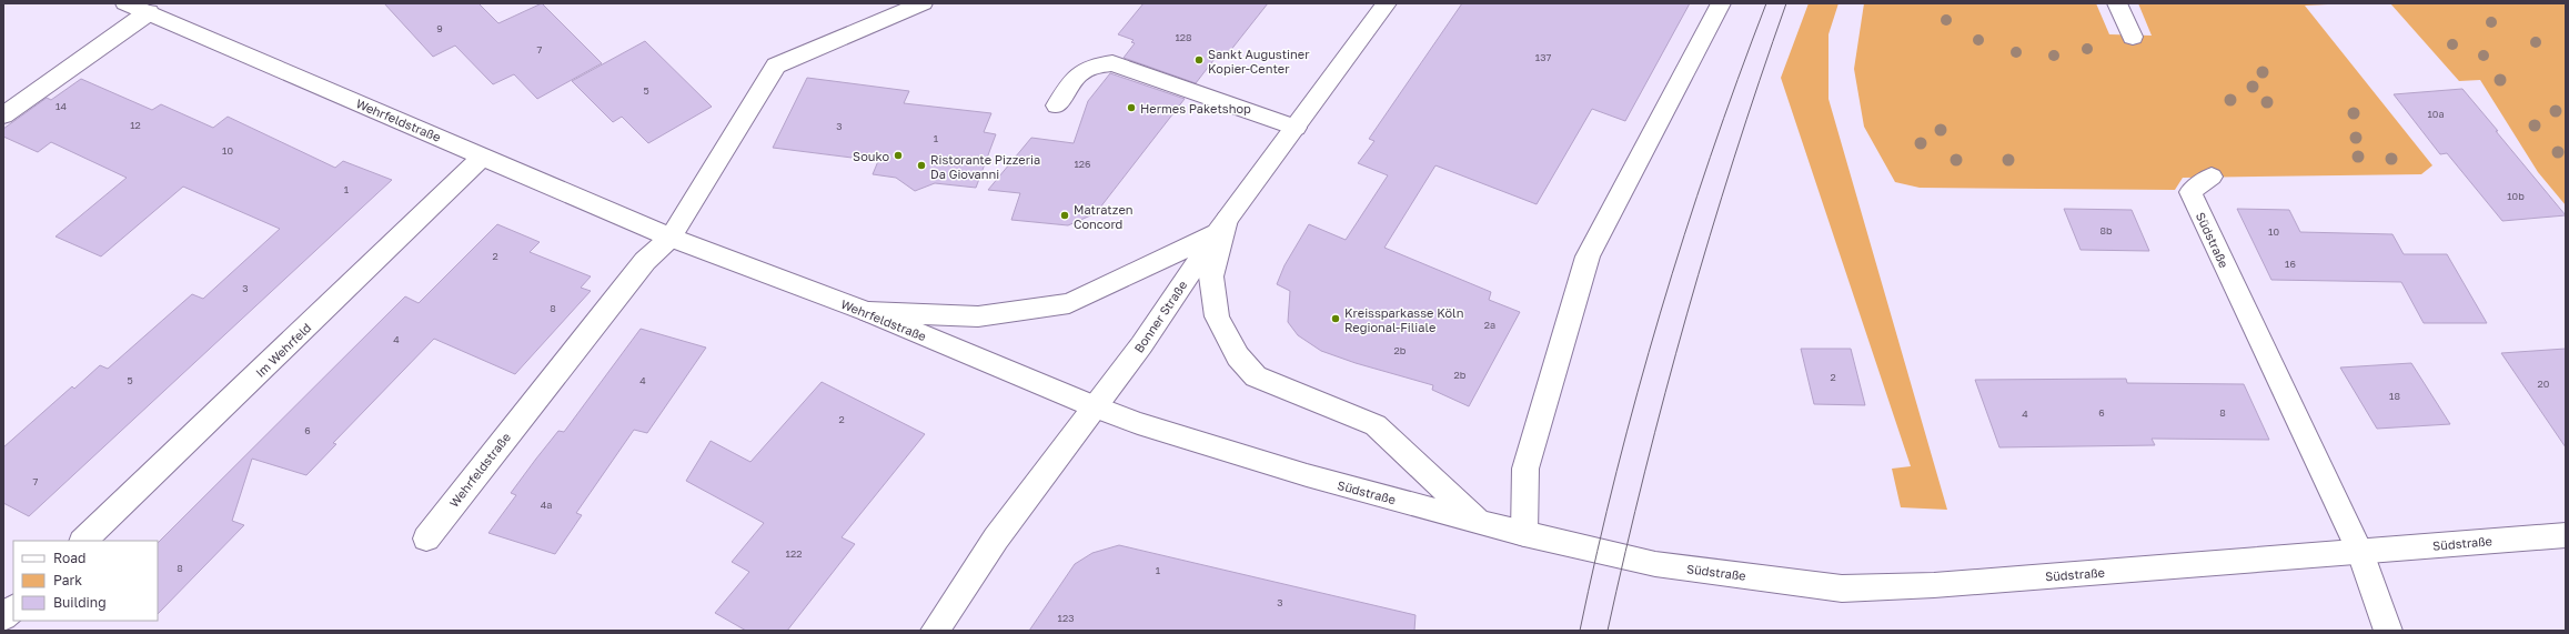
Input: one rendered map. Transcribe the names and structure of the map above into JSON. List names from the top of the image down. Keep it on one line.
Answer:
{"streets":{"street":["Wehrfeldstraße","Südstraße","Bonner Straße","Im Wehrfeld"]},"crossings":[["Wehrfeldstraße","Südstraße"],["Wehrfeldstraße","Bonner Straße"],["Wehrfeldstraße","Im Wehrfeld"],["Südstraße","Bonner Straße"]],"places":["Sankt Augustiner Kopier-Center","Hermes Paketshop","Souko","Ristorante Pizzeria Da Giovanni","Matratzen Concord","Kreissparkasse Köln Regional-Filiale"],"house_numbers":["9","128","7","137","5","14","10a","12","3","1","10","126","1","10b","8b","10","2","16","3","8","2a","4","2b","2b","2","5","4","20","18","6","8","4","2","6","7","4a","122","8","1","3","123"],"legend":["Road","Park","Building"]}
